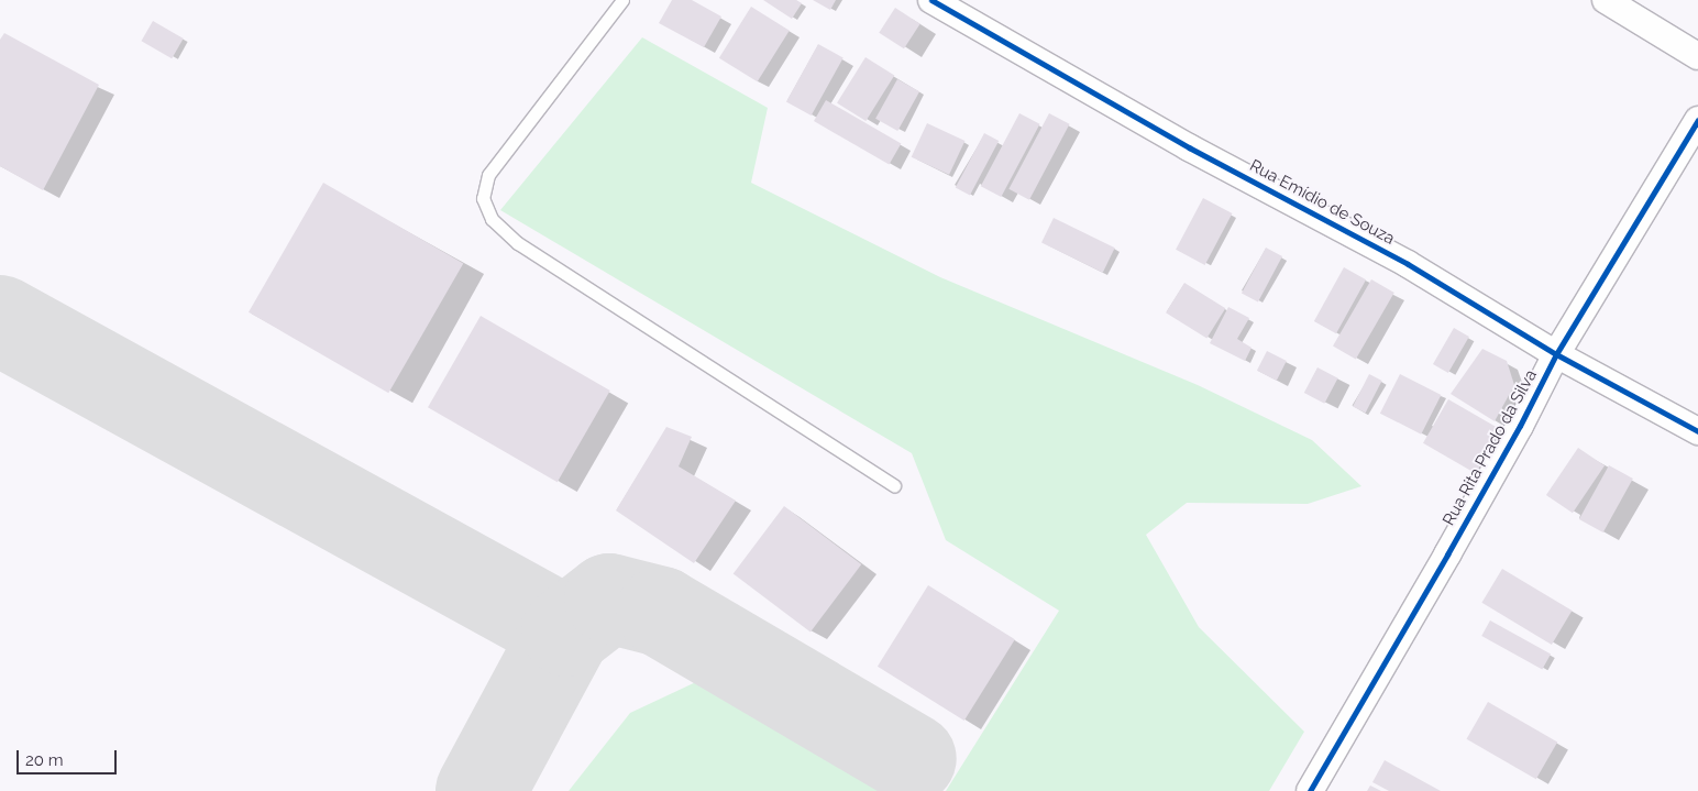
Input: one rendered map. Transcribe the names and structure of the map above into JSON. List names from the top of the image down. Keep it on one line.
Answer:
{"streets":{"street":["Rua Emídio de Souza","Rua Rita Prado da Silva"]},"crossings":[["Rua Emídio de Souza","Rua Rita Prado da Silva"]],"scale_bar":"20 m"}
